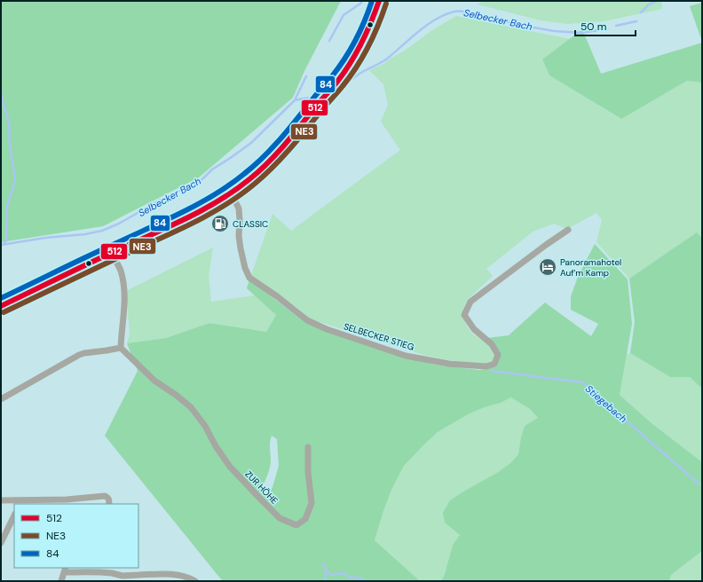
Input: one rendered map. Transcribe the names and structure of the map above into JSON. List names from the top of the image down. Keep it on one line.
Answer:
{"streets":{"street":["SELBECKER STIEG","ZUR HÖHE"]},"water":["Selbecker Bach","Stiegebach"],"places":{"fuel station":["CLASSIC"],"hotel":["Panoramahotel Auf'm Kamp"]},"lines":["transit line 512","transit line 84","transit line NE3"],"legend":["512","NE3","84"],"scale_bar":"50 m"}
